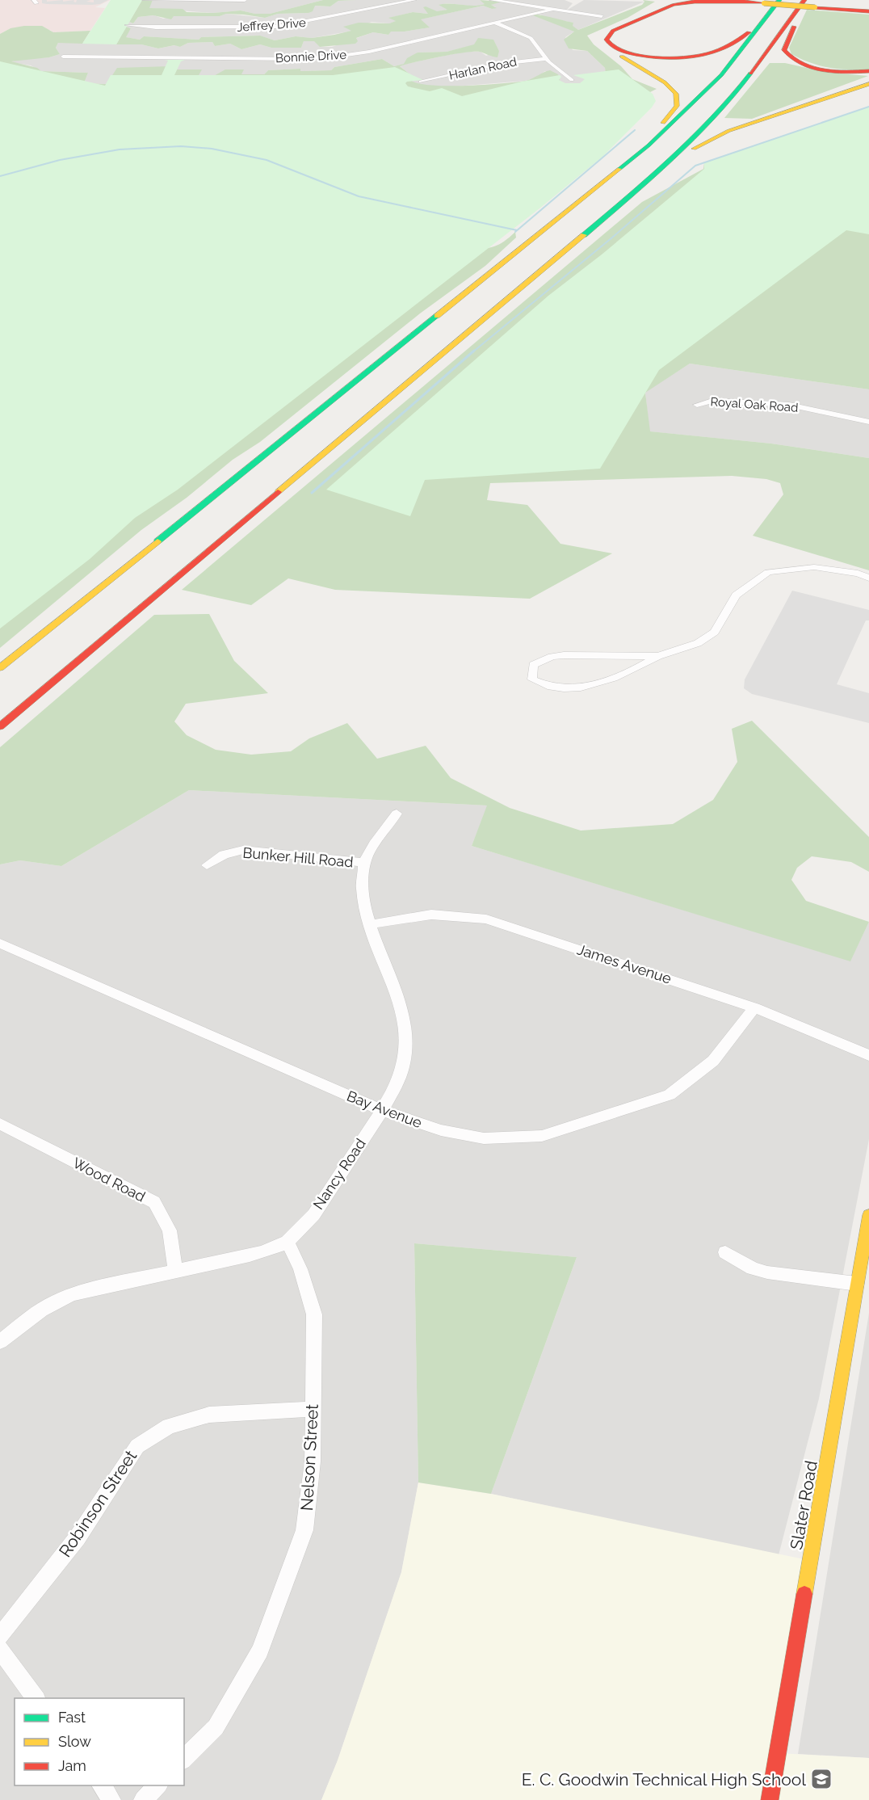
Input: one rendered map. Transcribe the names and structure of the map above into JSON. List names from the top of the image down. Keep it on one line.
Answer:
{"streets":{"main road":["Slater Road"],"street":["Jeffrey Drive","Bonnie Drive","Harlan Road","Royal Oak Road","Bunker Hill Road","James Avenue","Bay Avenue","Nancy Road","Wood Road","Nelson Street","Robinson Street"]},"crossings":[["Bunker Hill Road","Nancy Road"],["James Avenue","Bay Avenue"],["James Avenue","Nancy Road"],["Bay Avenue","Nancy Road"],["Nancy Road","Wood Road"],["Nancy Road","Nelson Street"],["Nelson Street","Robinson Street"]],"places":{"school or university":["E. C. Goodwin Technical High School"]},"legend":["Fast","Slow","Jam"]}
